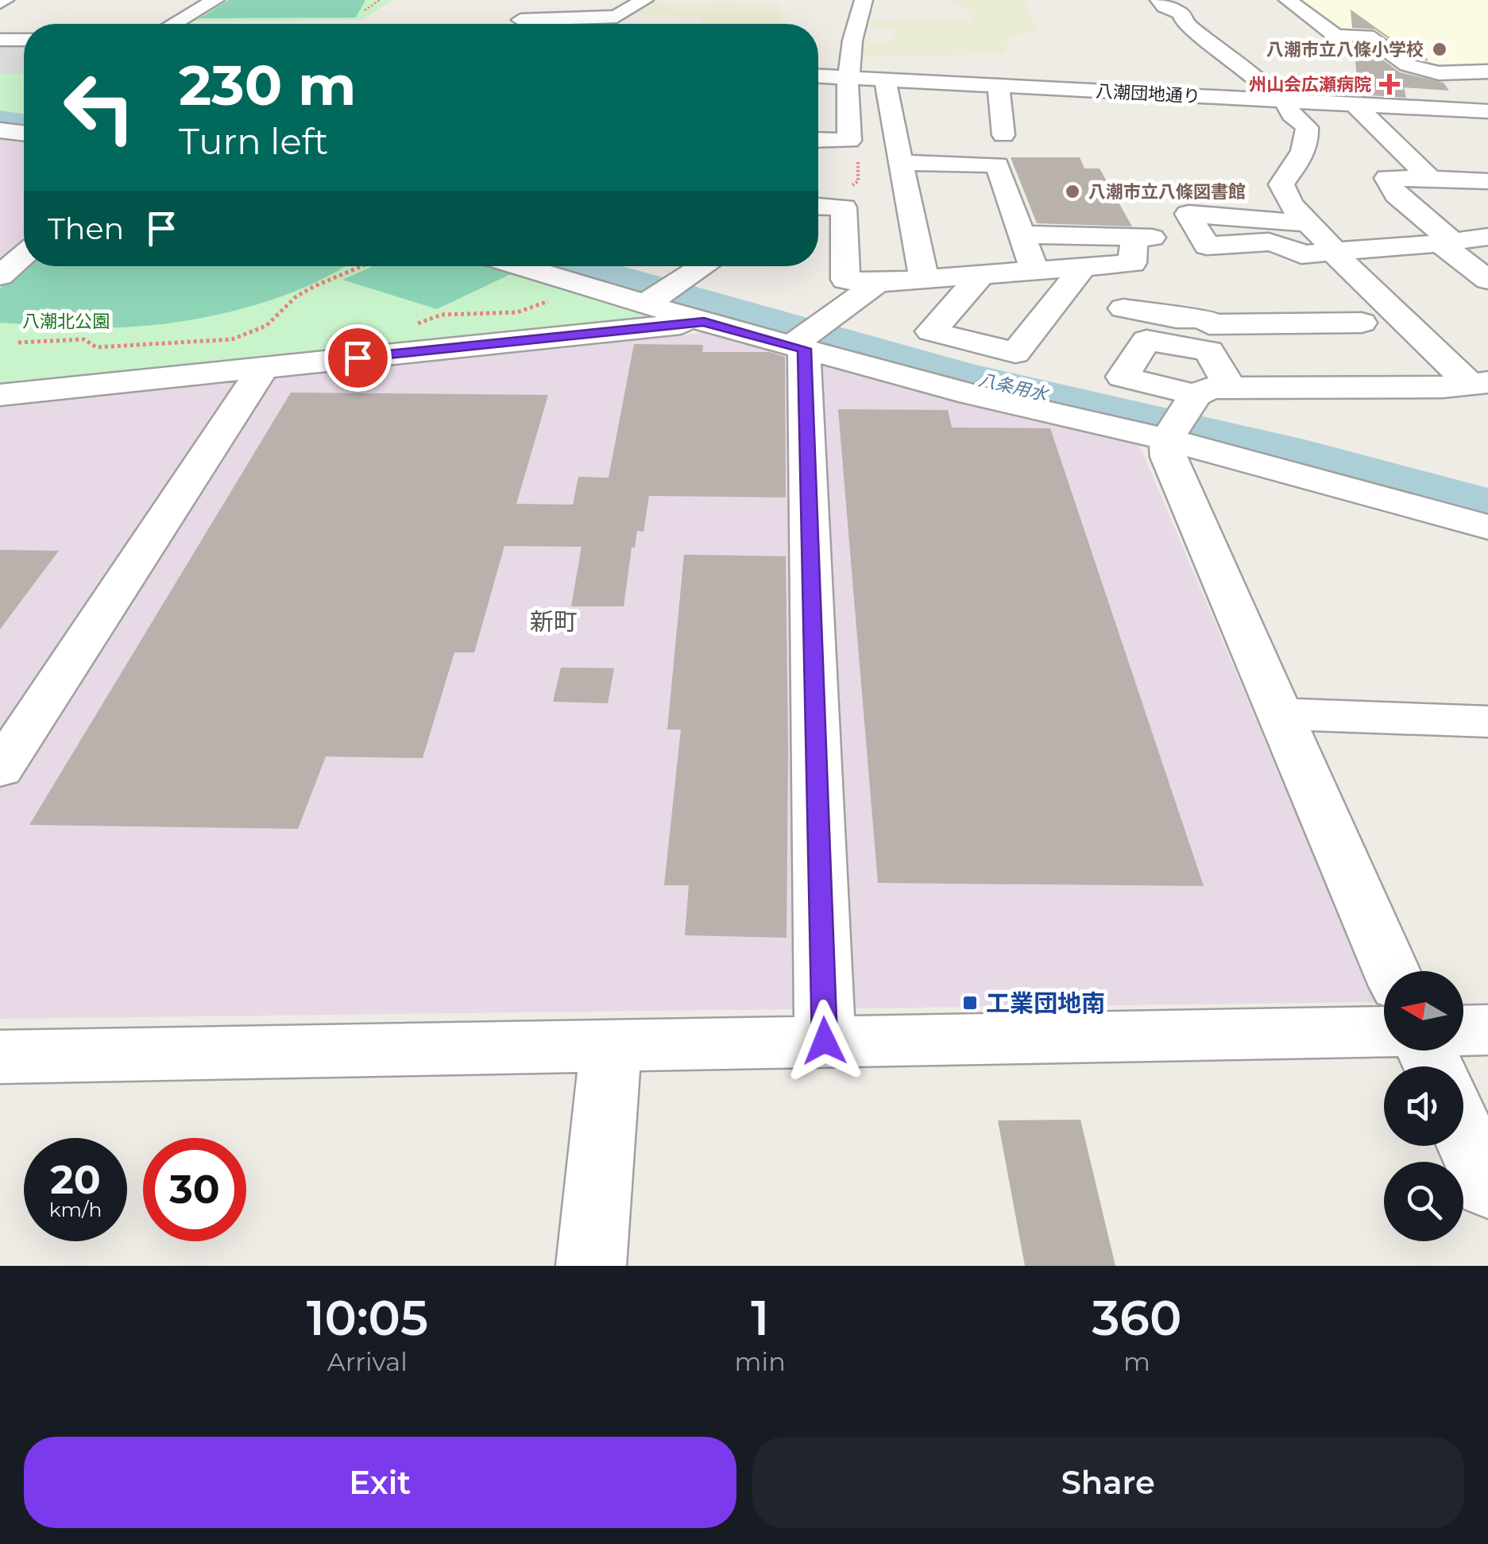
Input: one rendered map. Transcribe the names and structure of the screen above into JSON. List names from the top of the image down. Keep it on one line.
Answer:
{"streets":{"street":["八潮団地通り"]},"districts":["新町"],"water":["八条用水"],"parks":["八潮北公園"],"places":{"other":["八潮市立八條小学校","八潮市立八條図書館"],"health":["州山会広瀬病院"],"transit":["工業団地南"]},"north":"left","page":{"turn":["230 m","Turn left"],"then":"Then","speed":"20 km/h","limit":"30","eta":["10:05","Arrival","1","min","360","m"],"buttons":["Exit","Share"]}}
